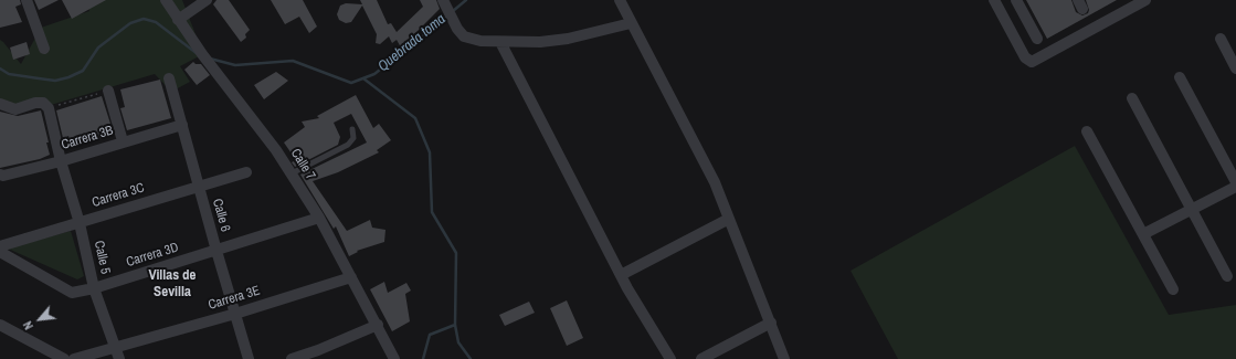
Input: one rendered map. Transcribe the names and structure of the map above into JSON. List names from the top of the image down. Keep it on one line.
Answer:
{"streets":{"street":["Carrera 3B","Calle 7","Carrera 3C","Calle 6","Carrera 3D","Calle 5","Carrera 3E"]},"crossings":[["Carrera 3B","Calle 6"],["Carrera 3B","Calle 5"],["Calle 7","Carrera 3D"],["Calle 7","Carrera 3E"],["Carrera 3C","Calle 6"],["Carrera 3C","Calle 5"],["Calle 6","Carrera 3D"],["Calle 6","Carrera 3E"],["Carrera 3D","Calle 5"],["Calle 5","Carrera 3E"]],"districts":["Villas de Sevilla"],"water":["Quebrada toma"],"north":"bottom left"}
